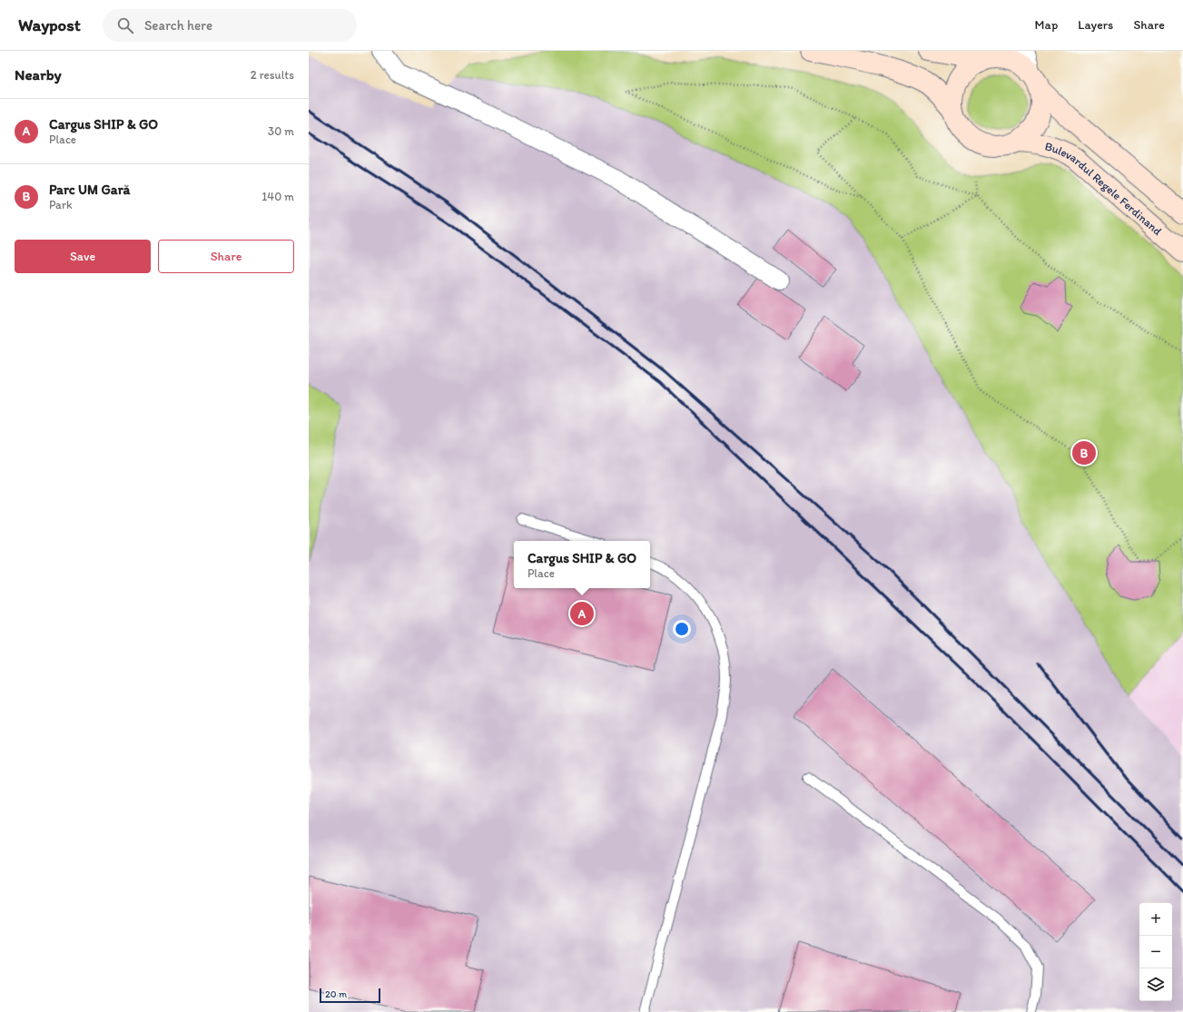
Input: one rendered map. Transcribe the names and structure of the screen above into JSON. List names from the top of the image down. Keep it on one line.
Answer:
{"streets":{"main road":["Bulevardul Regele Ferdinand"]},"scale_bar":"20 m","page":{"header":"Waypost","search":"Search here","nav":["Map","Layers","Share"],"heading":["Nearby","2 results"],"list":[{"mark":"A","name":"Cargus SHIP & GO","note":"Place","value":"30 m"},{"mark":"B","name":"Parc UM Gară","note":"Park","value":"140 m"}],"buttons":["Save","Share"],"pins":["B","A"],"popup":["Cargus SHIP & GO","Place"],"map_buttons":["+","−"],"scale":"20 m"}}
